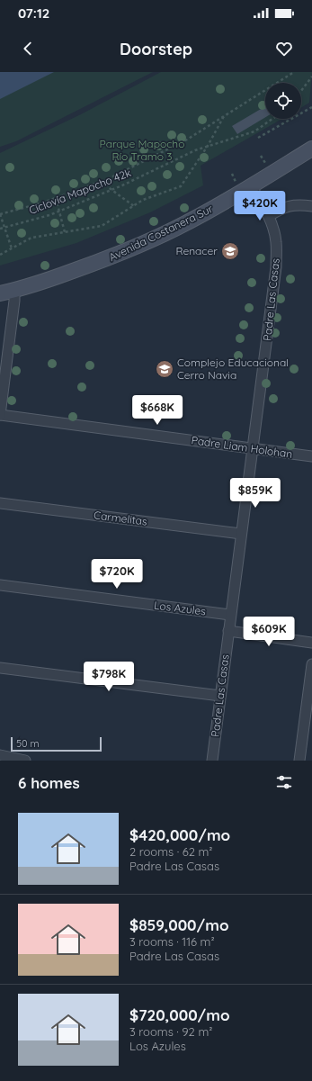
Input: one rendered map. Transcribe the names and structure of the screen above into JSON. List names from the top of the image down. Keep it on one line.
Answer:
{"streets":{"main road":["Avenida Costanera Sur"],"street":["Padre Las Casas","Padre Liam Holohan","Carmelitas","Los Azules"],"path":["Ciclovía Mapocho 42k"]},"crossings":[["Avenida Costanera Sur","Padre Las Casas"],["Padre Las Casas","Padre Liam Holohan"],["Padre Las Casas","Carmelitas"],["Padre Las Casas","Los Azules"]],"parks":["Parque Mapocho Río Tramo 3"],"places":{"school or university":["Renacer","Complejo Educacional Cerro Navia"]},"scale_bar":"50 m","page":{"status":"07:12","header":"Doorstep","price":["$420K","$668K","$859K","$720K","$609K","$798K"],"scale":"50 m","heading":"6 homes","list":[{"name":"$420,000/mo","note":"2 rooms · 62 m² · Padre Las Casas"},{"name":"$859,000/mo","note":"3 rooms · 116 m² · Padre Las Casas"},{"name":"$720,000/mo","note":"3 rooms · 92 m² · Los Azules"}]}}
